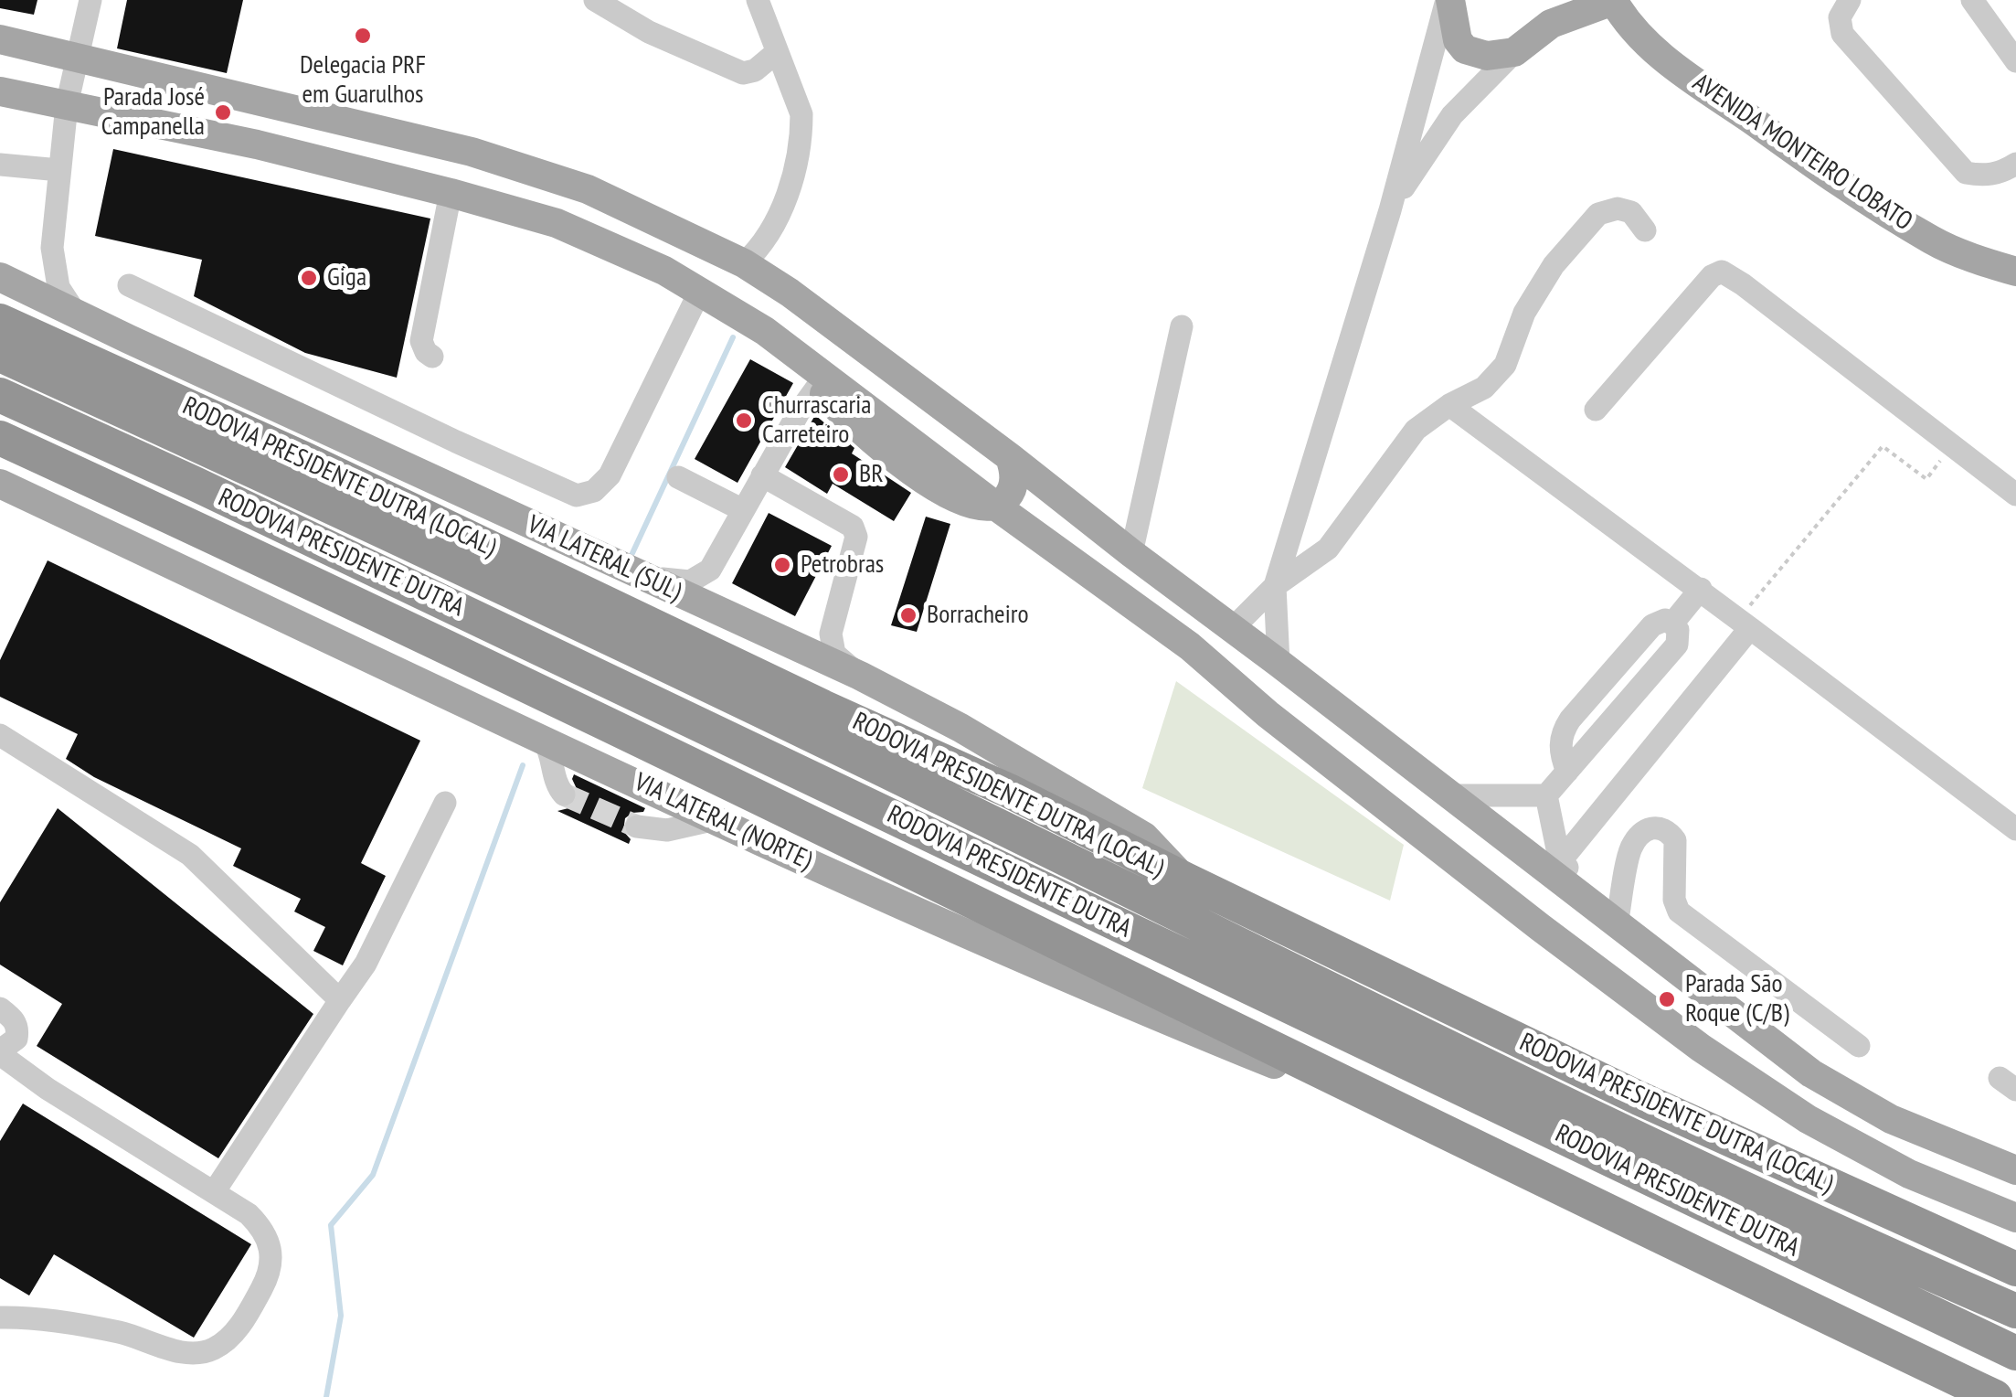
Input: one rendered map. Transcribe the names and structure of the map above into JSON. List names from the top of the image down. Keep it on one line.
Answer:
{"streets":{"highway":["RODOVIA PRESIDENTE DUTRA (LOCAL)","RODOVIA PRESIDENTE DUTRA"],"main road":["AVENIDA MONTEIRO LOBATO","VIA LATERAL (SUL)","VIA LATERAL (NORTE)"]},"crossings":[["RODOVIA PRESIDENTE DUTRA (LOCAL)","VIA LATERAL (SUL)"],["RODOVIA PRESIDENTE DUTRA","VIA LATERAL (NORTE)"]],"places":["Delegacia PRF em Guarulhos","Parada José Campanella","Giga","Churrascaria Carreteiro","BR","Petrobras","Borracheiro","Parada São Roque (C/B)"]}
